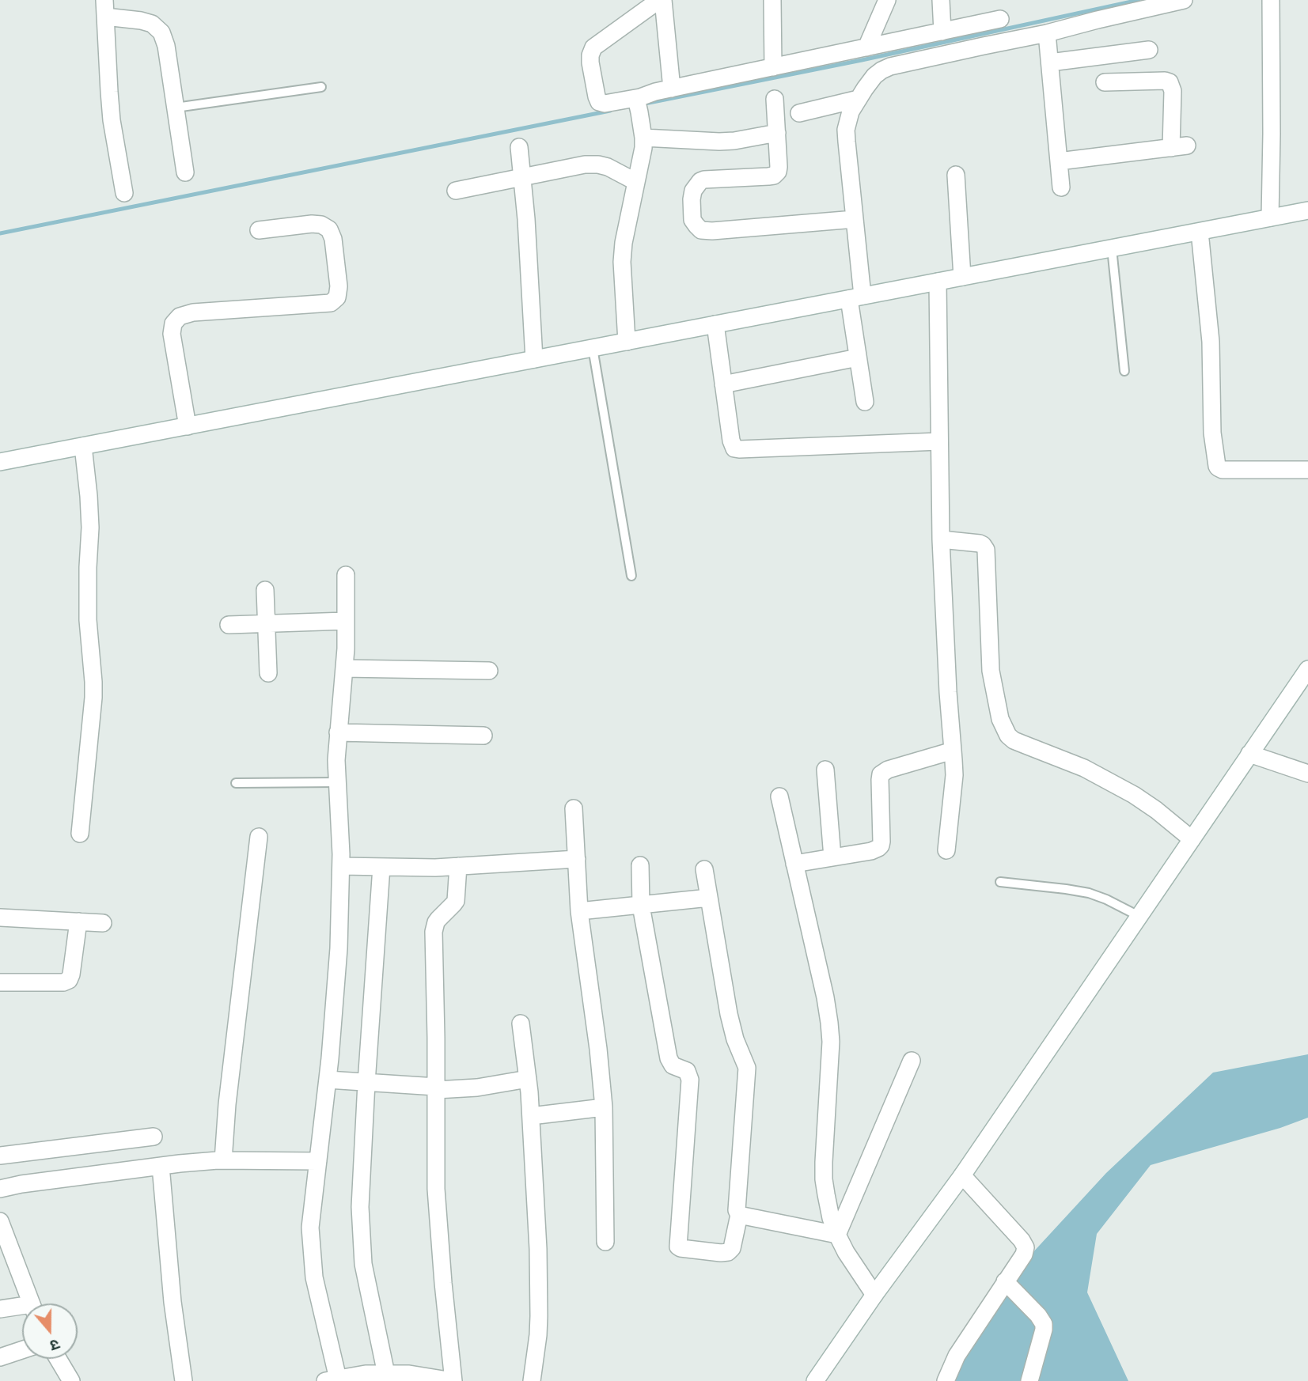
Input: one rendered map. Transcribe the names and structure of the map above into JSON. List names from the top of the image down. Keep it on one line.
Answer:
{"north":"bottom"}
